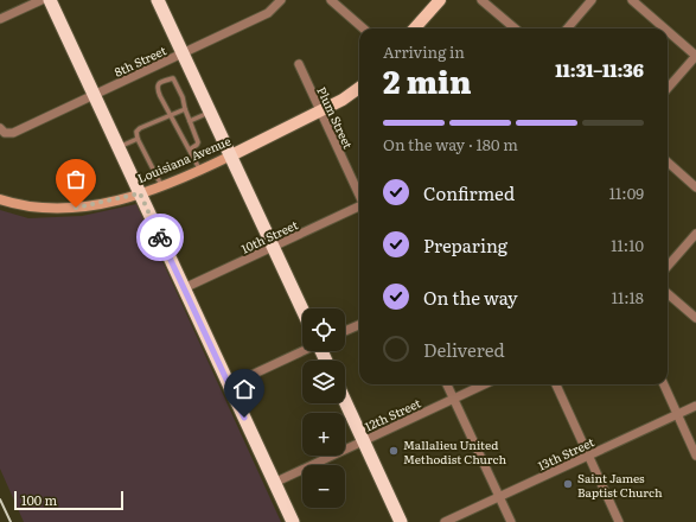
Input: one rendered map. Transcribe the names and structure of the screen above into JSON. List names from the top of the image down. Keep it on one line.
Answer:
{"streets":{"main road":["Louisiana Avenue"],"street":["8th Street","Plum Street","10th Street","12th Street","13th Street"]},"crossings":[["Plum Street","Louisiana Avenue"]],"places":["Mallalieu United Methodist Church","Saint James Baptist Church"],"scale_bar":"100 m","page":{"heading":["2 min","Arriving in","11:31–11:36"],"bar":"On the way · 180 m","list":[["Confirmed","11:09"],["Preparing","11:10"],["On the way","11:18"],"Delivered"],"map_buttons":["+","−"],"scale":"100 m"}}
